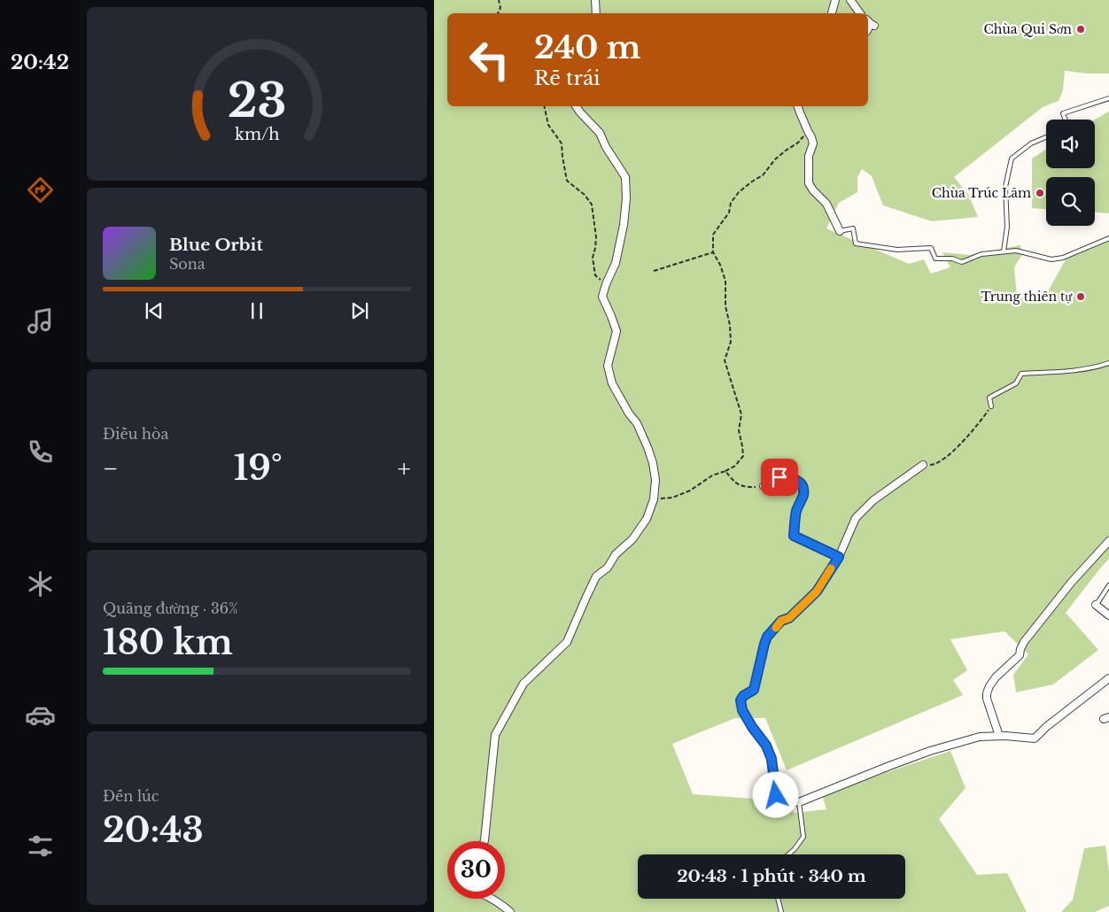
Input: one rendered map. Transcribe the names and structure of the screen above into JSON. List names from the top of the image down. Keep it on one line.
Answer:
{"places":["Chùa Qui Sơn","Chùa Trúc Lâm","Trung thiên tự"],"page":{"tabs":"20:42","turn":["240 m","Rẽ trái"],"song":["Blue Orbit","Sona"],"tile":["Điều hòa",["Quãng đường · 36%","180 km"],["Đến lúc","20:43"]],"heat":["−","19°","+"],"limit":"30","trip":"20:43 · 1 phút · 340 m","gauge":["23","km/h"]}}
